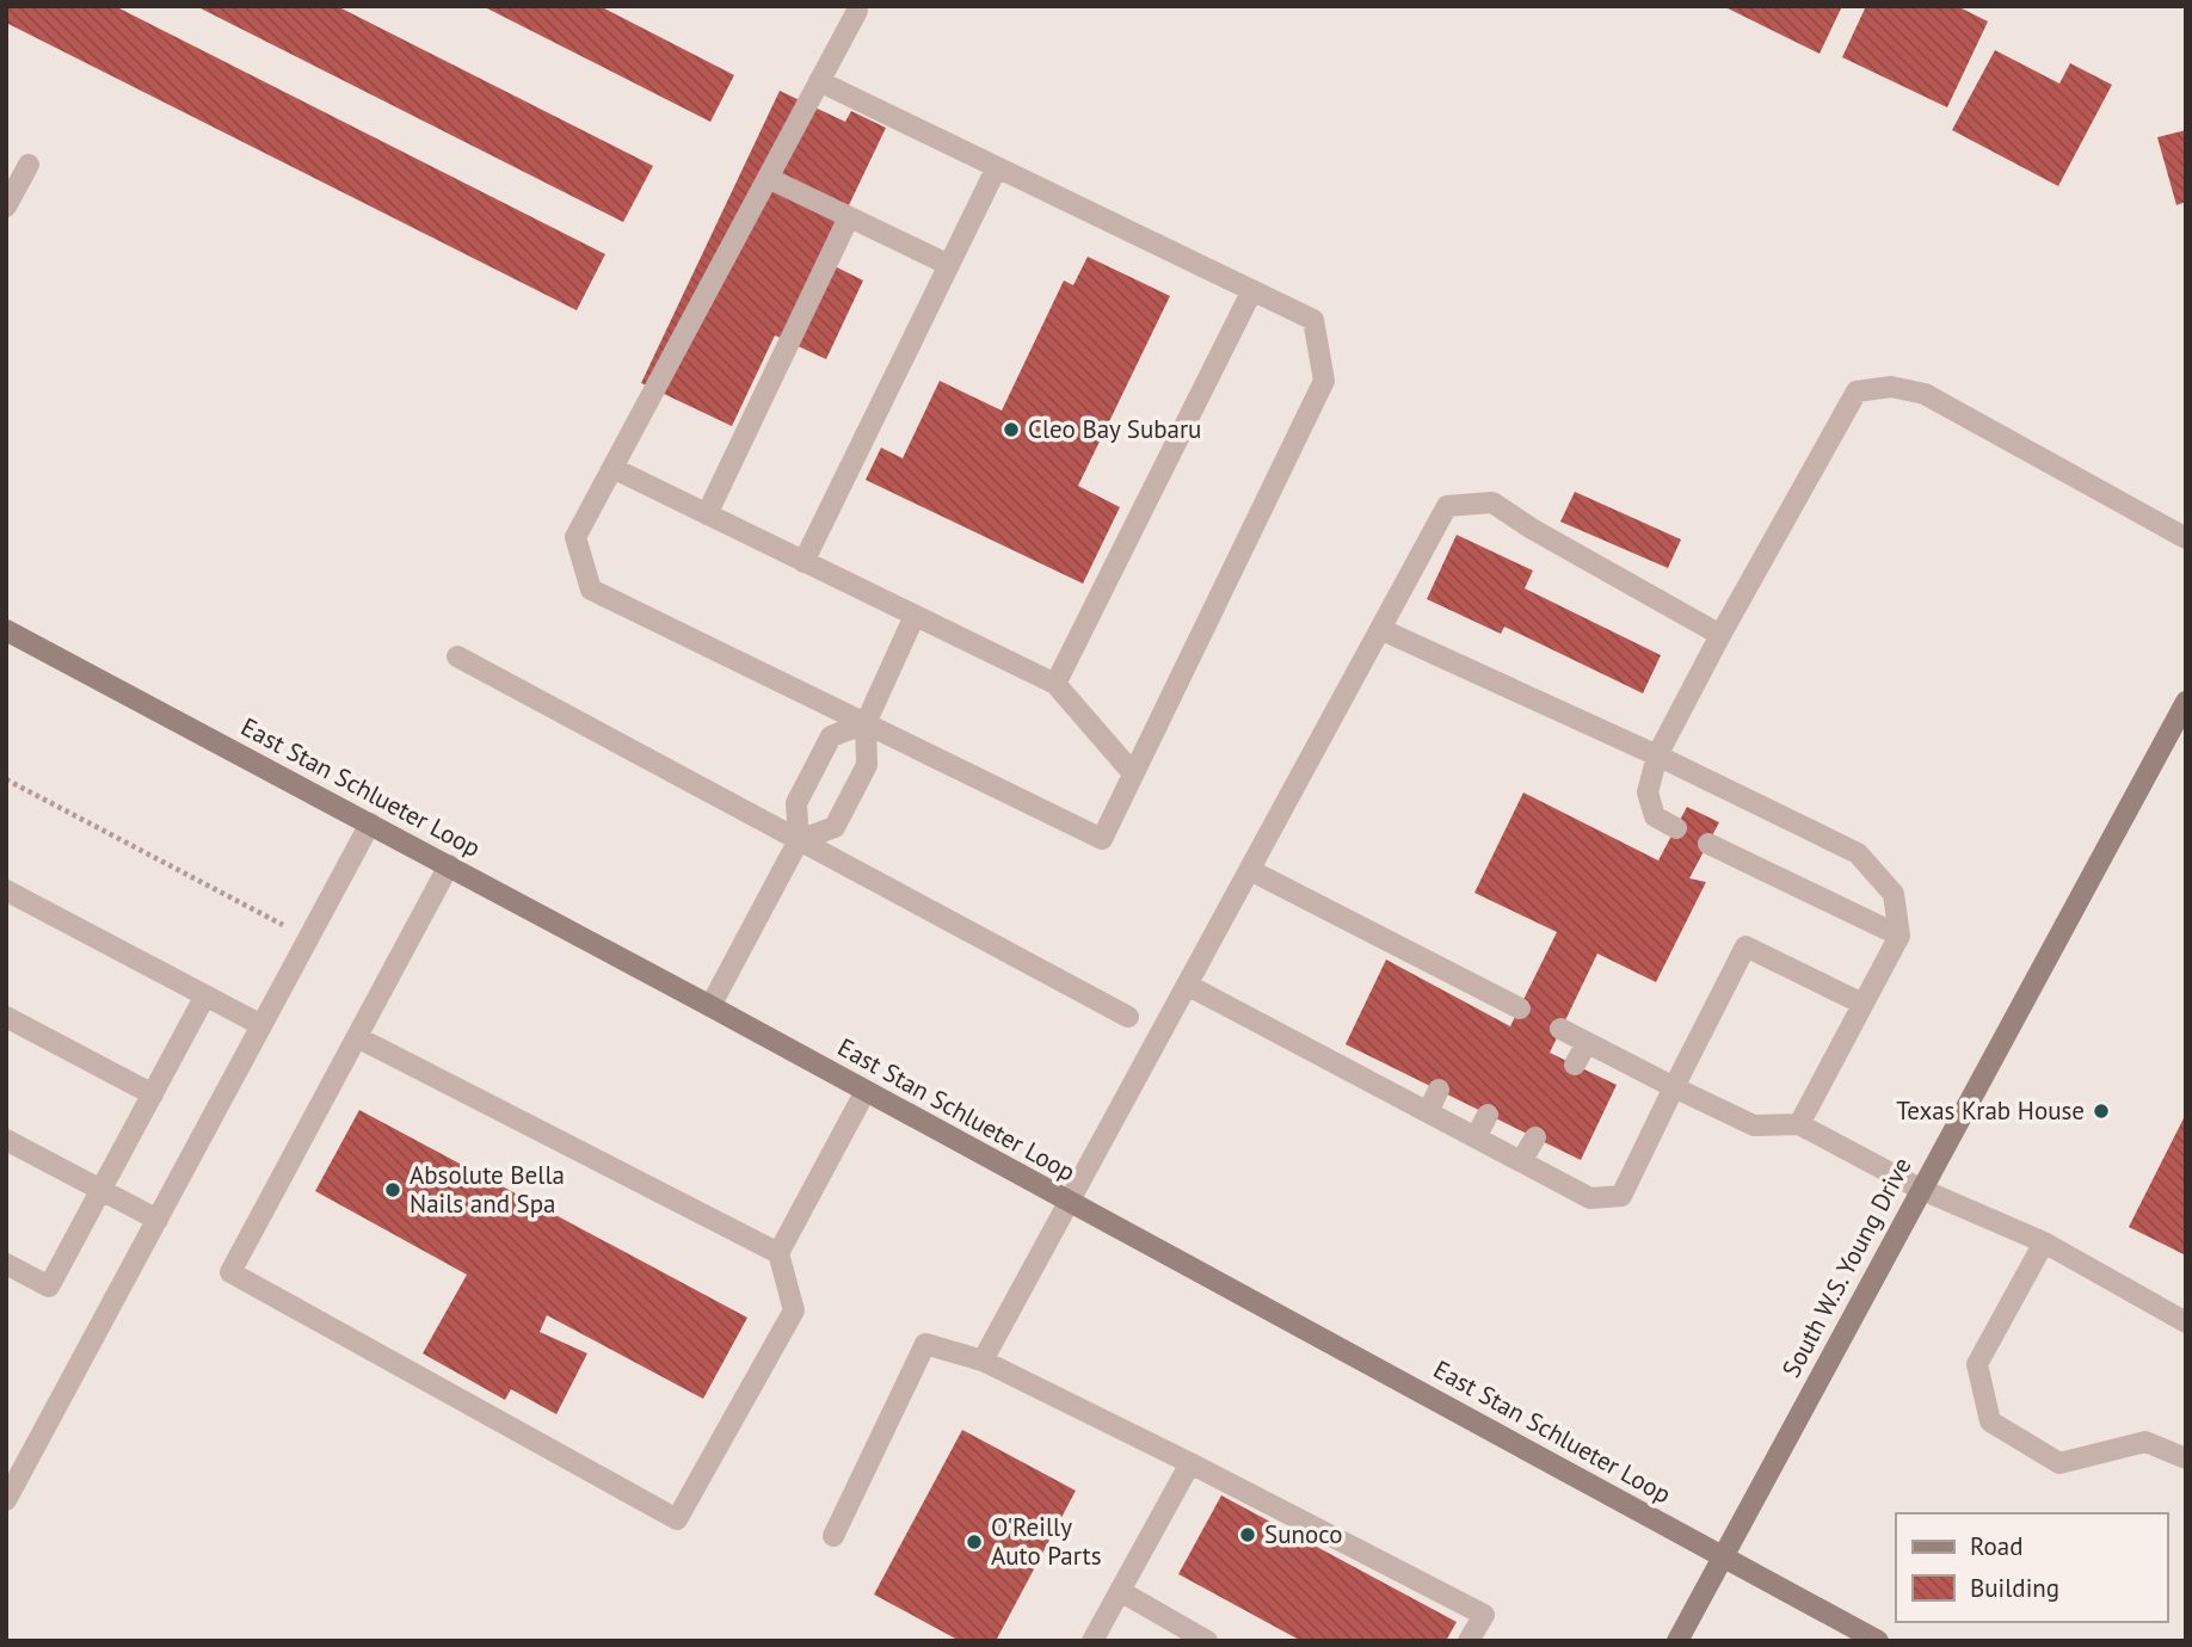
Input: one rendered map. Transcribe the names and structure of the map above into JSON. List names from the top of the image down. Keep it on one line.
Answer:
{"streets":{"main road":["East Stan Schlueter Loop","South W.S. Young Drive"]},"crossings":[["East Stan Schlueter Loop","South W.S. Young Drive"]],"places":["Cleo Bay Subaru","Texas Krab House","Absolute Bella Nails and Spa","Sunoco","O'Reilly Auto Parts"],"legend":["Road","Building"]}
